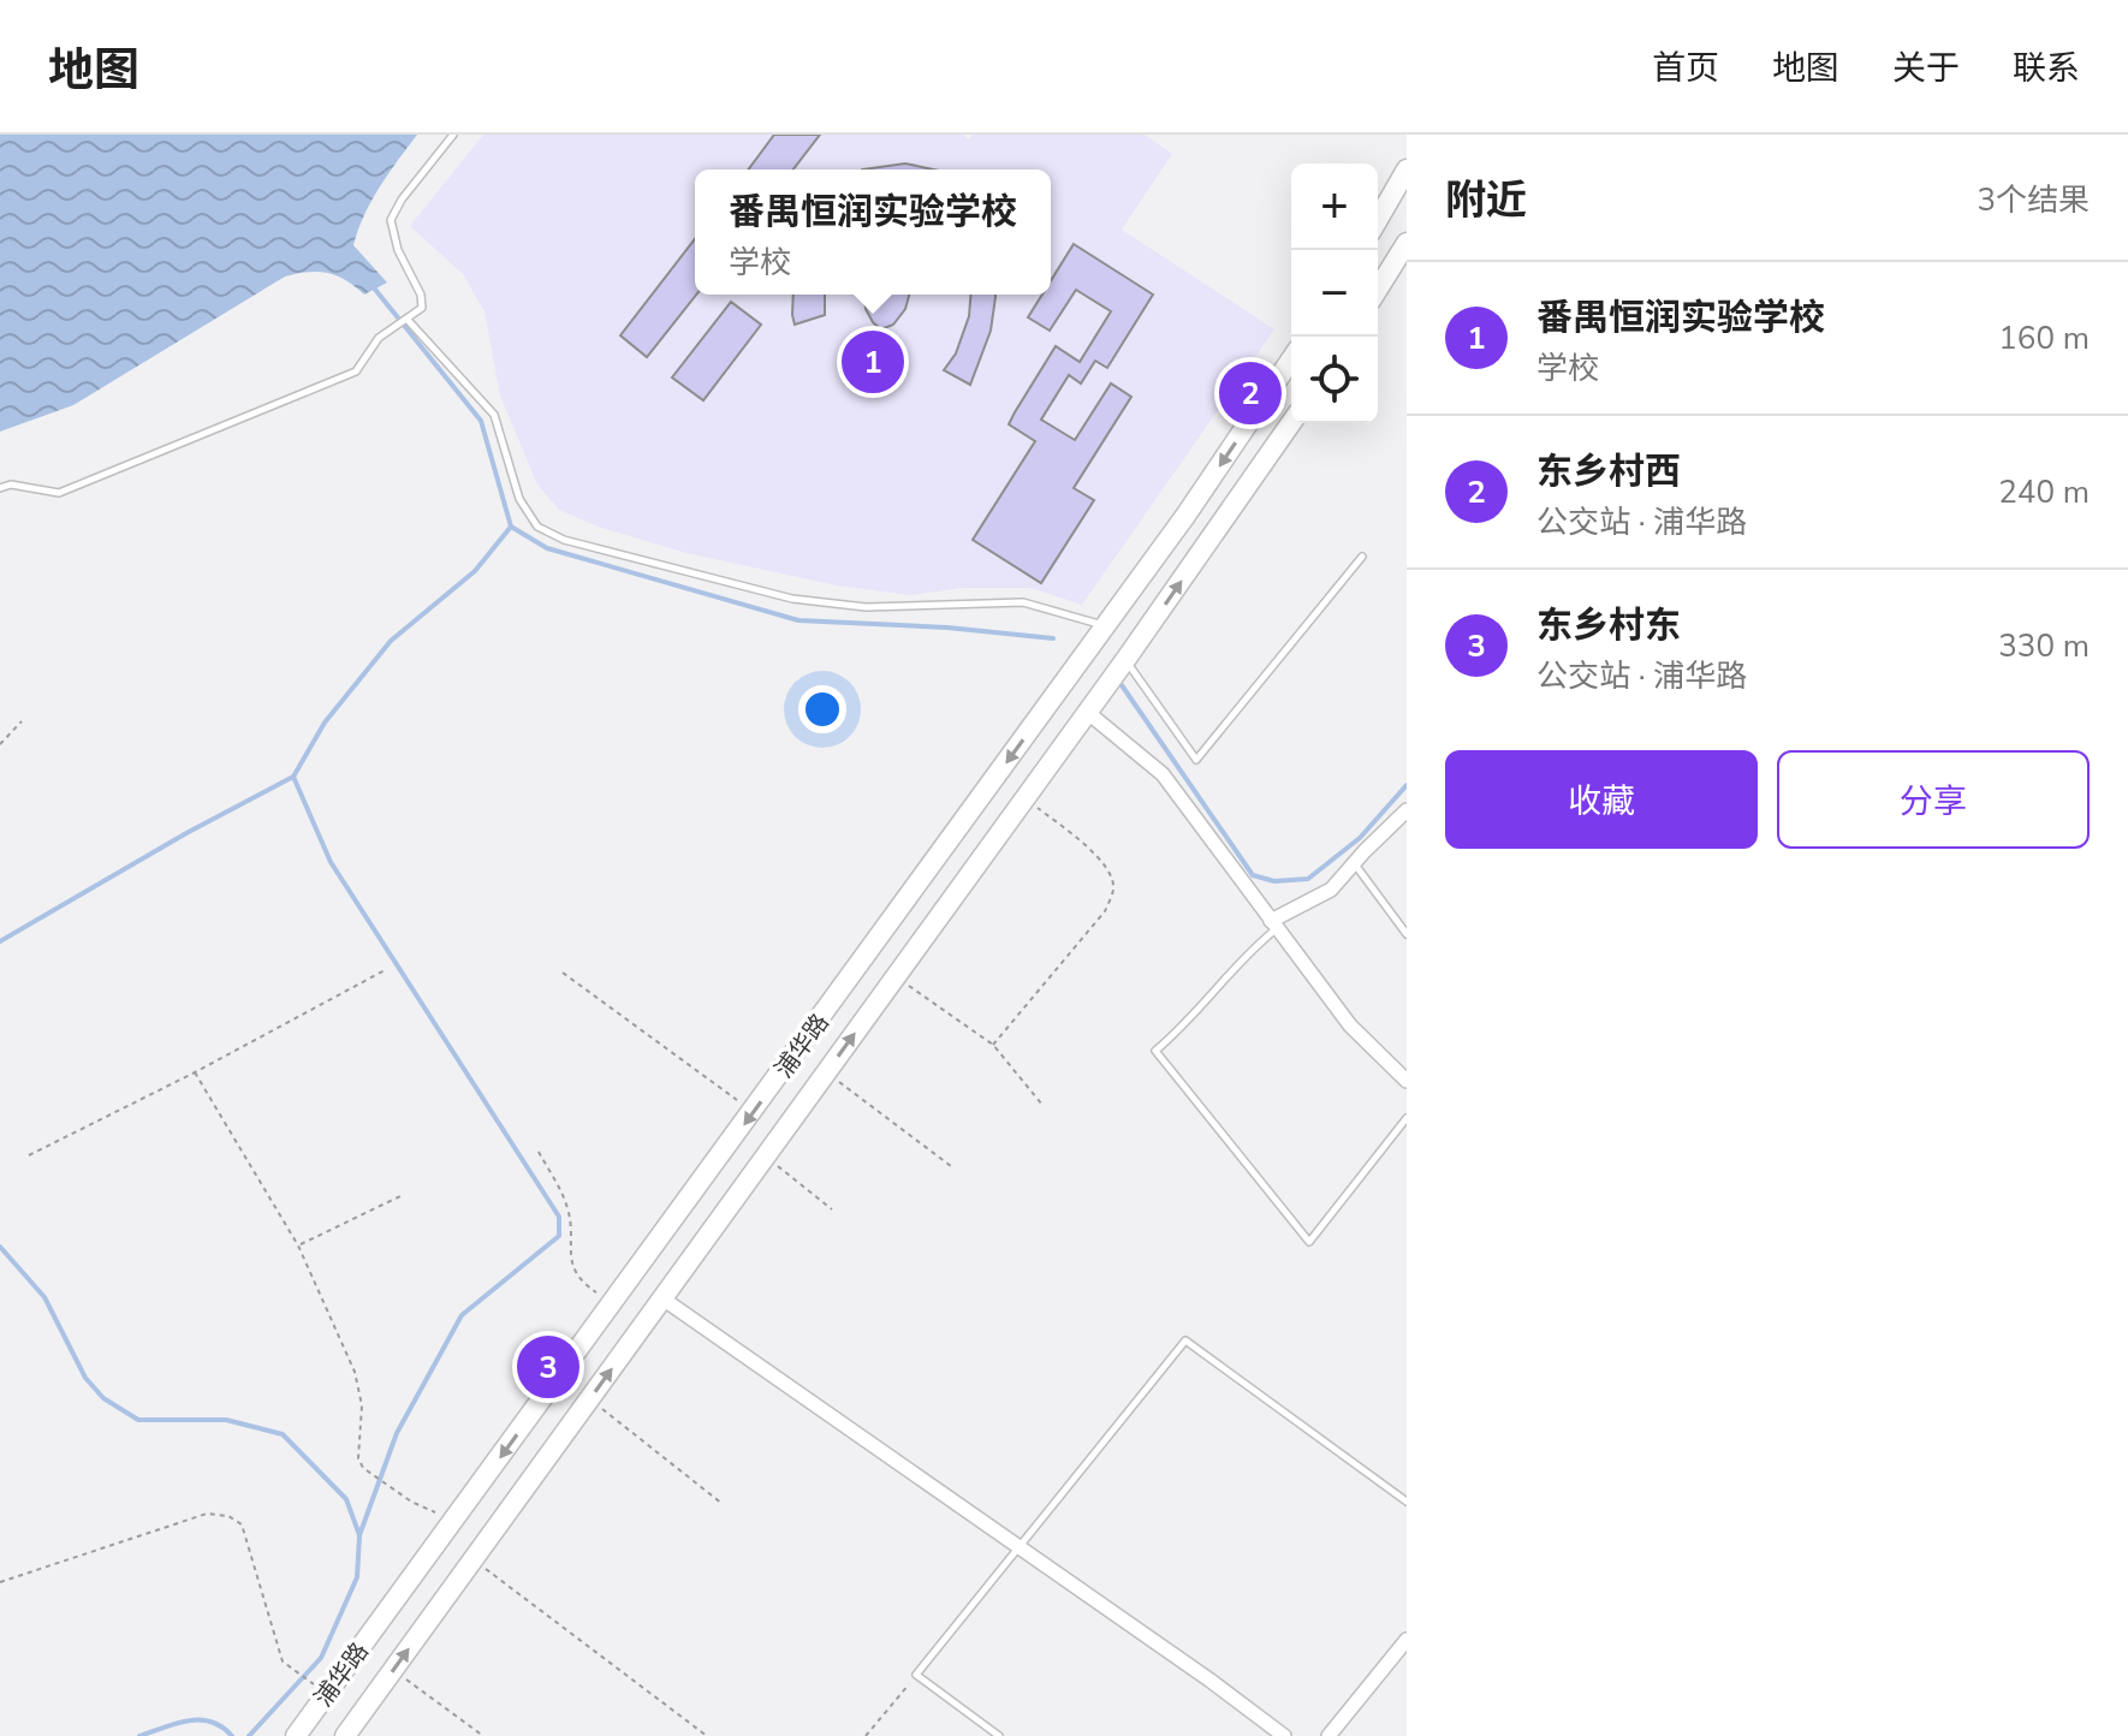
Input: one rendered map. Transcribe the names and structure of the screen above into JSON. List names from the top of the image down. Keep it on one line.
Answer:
{"streets":{"main road":["浦华路"]},"page":{"header":"地图","nav":["首页","地图","关于","联系"],"heading":["附近","3个结果"],"map_buttons":["+","−"],"popup":["番禺恒润实验学校","学校"],"list":[{"mark":"1","name":"番禺恒润实验学校","note":"学校","value":"160 m"},{"mark":"2","name":"东乡村西","note":"公交站 · 浦华路","value":"240 m"},{"mark":"3","name":"东乡村东","note":"公交站 · 浦华路","value":"330 m"}],"pins":["1","2","3"],"buttons":["收藏","分享"]}}
